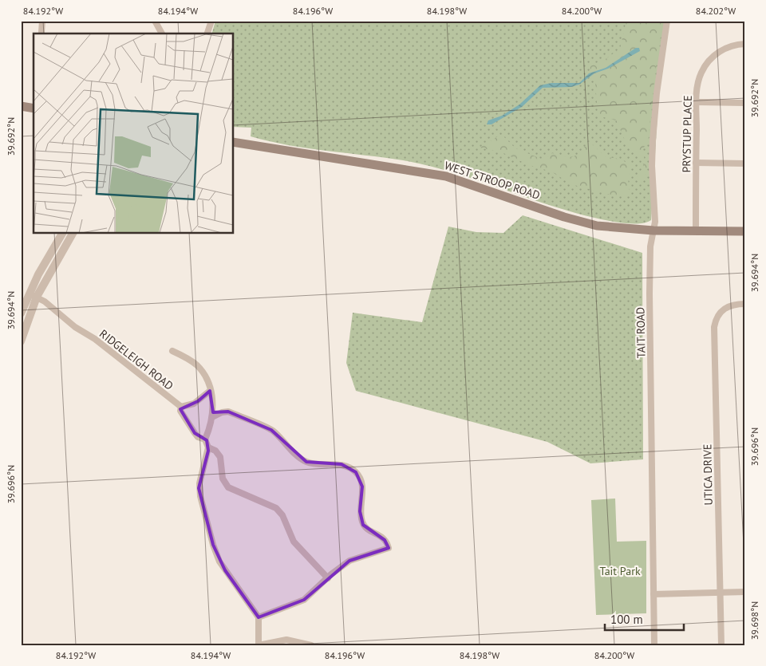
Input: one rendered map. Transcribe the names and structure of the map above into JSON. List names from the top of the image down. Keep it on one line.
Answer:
{"streets":{"main road":["WEST STROOP ROAD"],"street":["PRYSTUP PLACE","TAIT ROAD","RIDGELEIGH ROAD","UTICA DRIVE"]},"crossings":[["PRYSTUP PLACE","WEST STROOP ROAD"],["WEST STROOP ROAD","TAIT ROAD"]],"parks":["Tait Park"],"scale_bar":"100 m","coordinates":["84.192°W","84.194°W","84.196°W","84.198°W","84.200°W","84.202°W","39.692°N","39.694°N","39.696°N","39.698°N"]}
